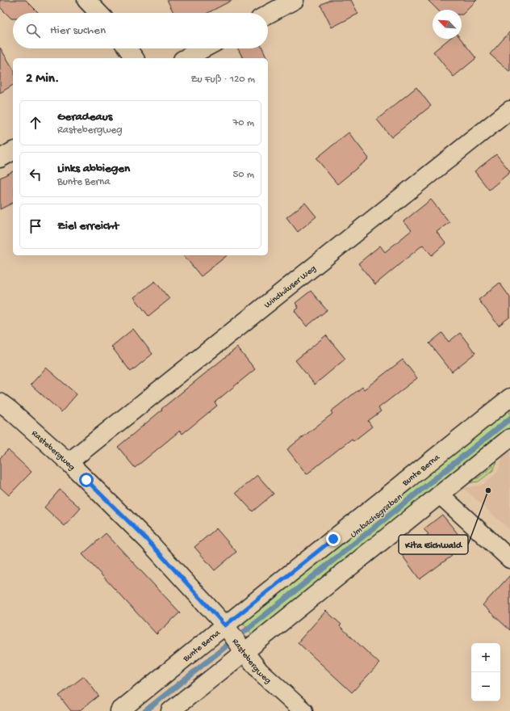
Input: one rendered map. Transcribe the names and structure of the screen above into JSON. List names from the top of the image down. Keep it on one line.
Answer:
{"streets":{"street":["Windhäuser Weg","Rastebergweg","Bunte Berna"]},"crossings":[["Windhäuser Weg","Rastebergweg"],["Rastebergweg","Bunte Berna"]],"water":["Umbachsgraben"],"places":["Kita Eichwald"],"north":"top left","page":{"search":"Hier suchen","heading":["2 Min.","Zu Fuß · 120 m"],"list":[["Geradeaus","Rastebergweg","70 m"],["Links abbiegen","Bunte Berna","50 m"],"Ziel erreicht"],"map_buttons":["+","−"]}}
